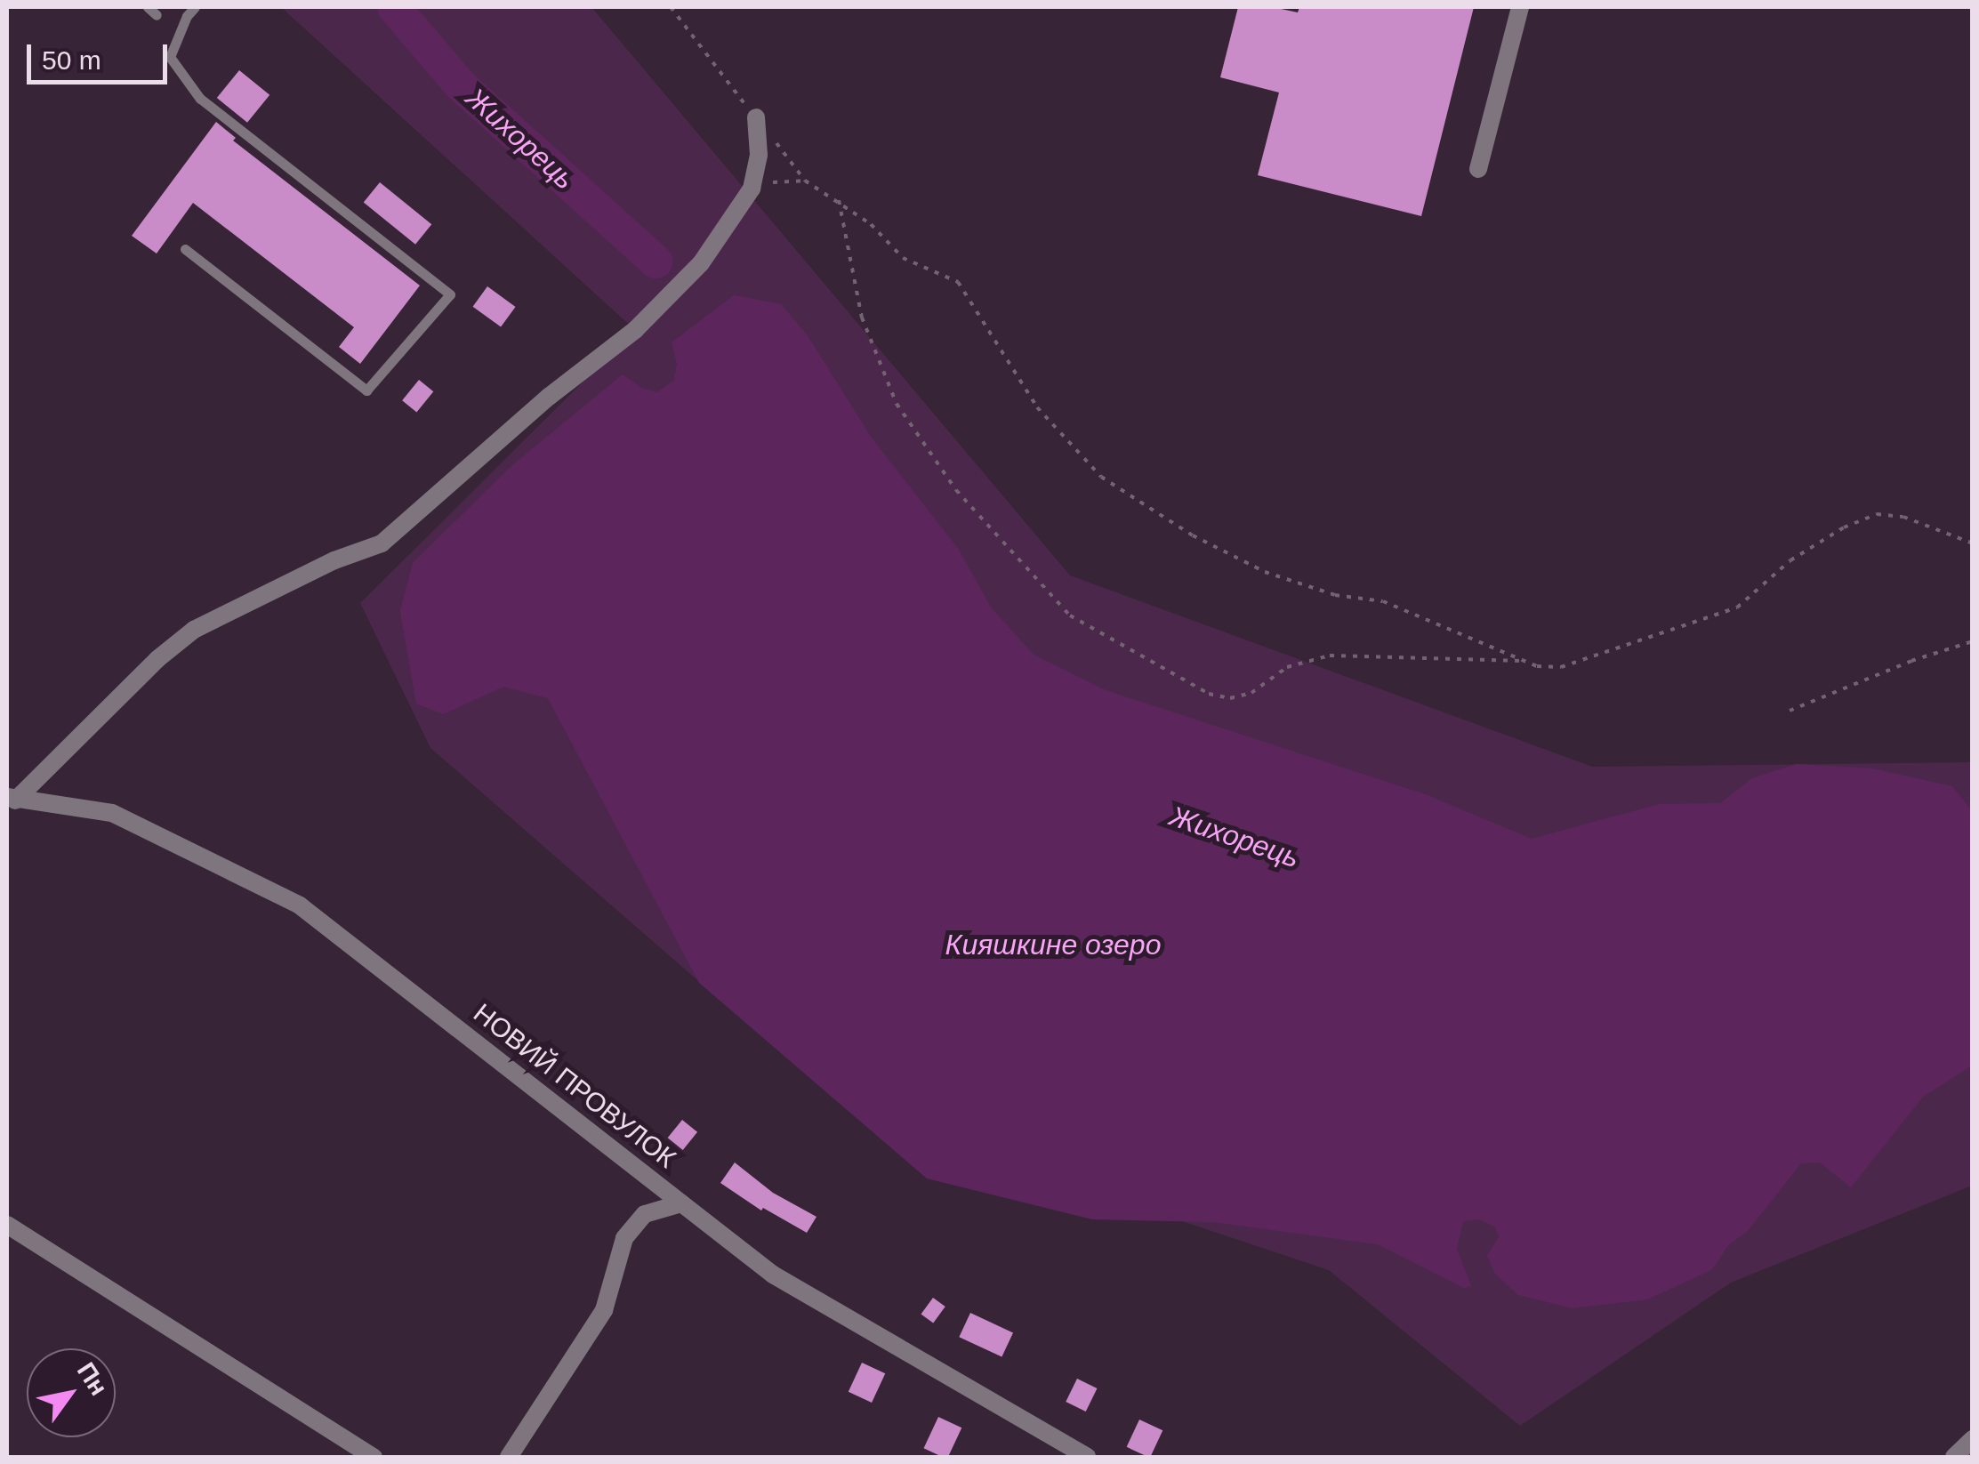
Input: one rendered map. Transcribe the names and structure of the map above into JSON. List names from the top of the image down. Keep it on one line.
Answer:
{"streets":{"street":["НОВИЙ ПРОВУЛОК"]},"water":["Жихорець","Кияшкине озеро"],"scale_bar":"50 m","north":"top right"}
